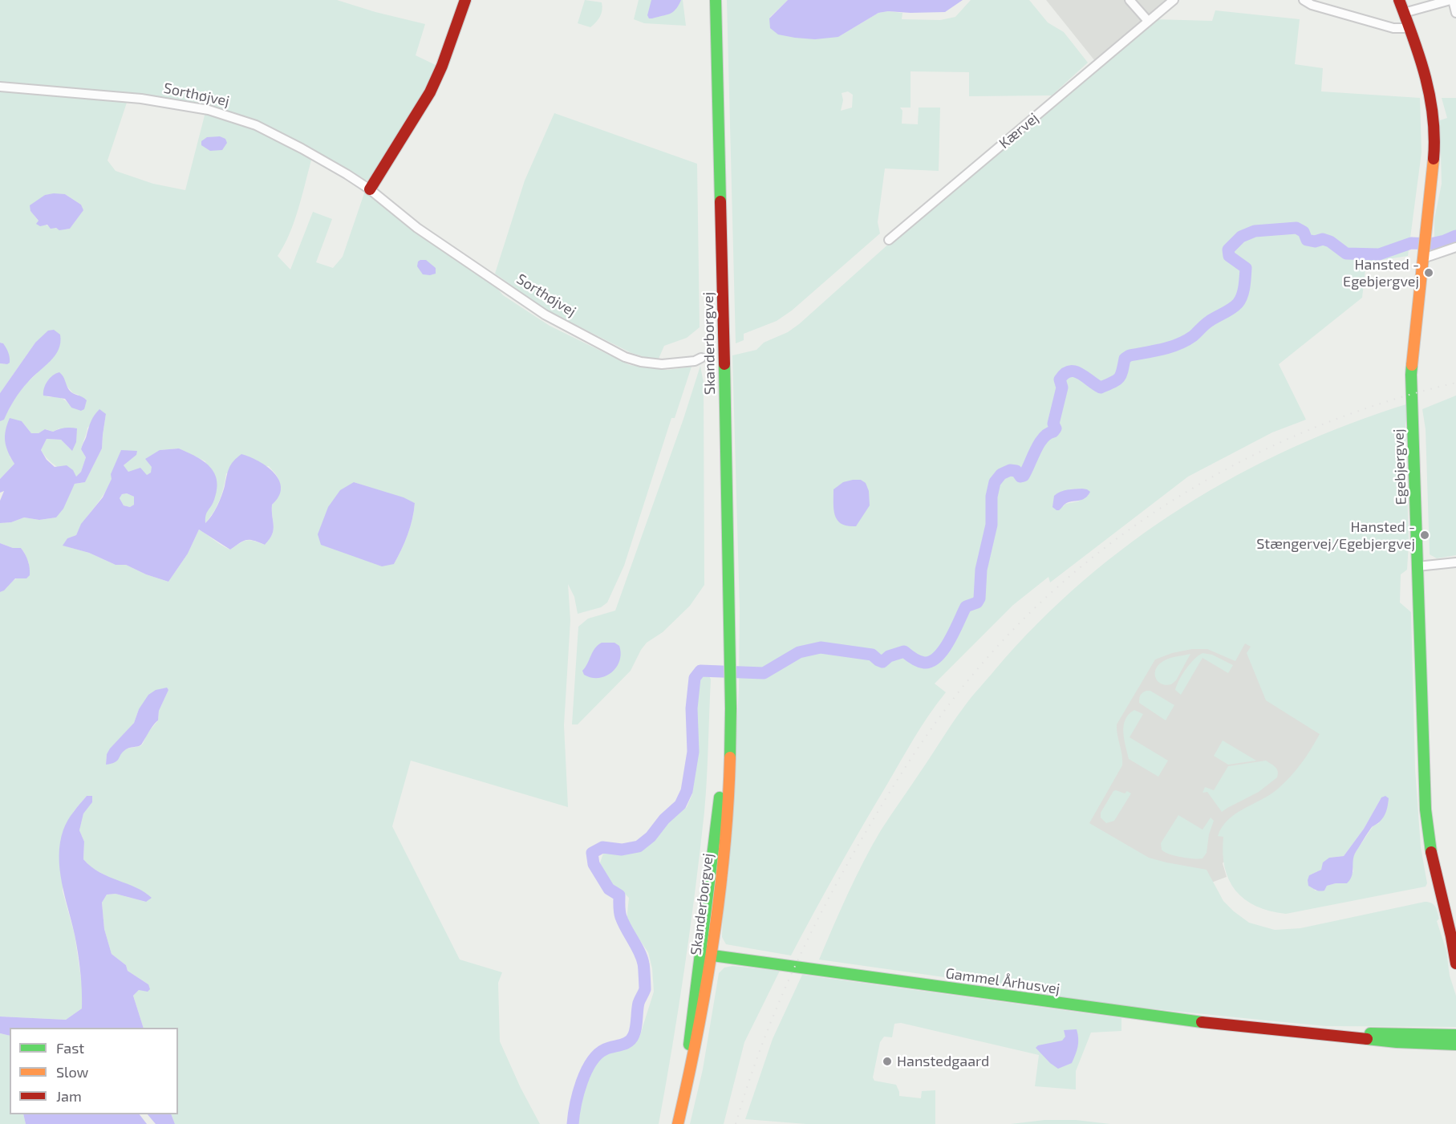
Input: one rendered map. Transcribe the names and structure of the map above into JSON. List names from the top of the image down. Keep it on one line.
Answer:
{"streets":{"main road":["Skanderborgvej","Egebjergvej","Gammel Århusvej"],"street":["Sorthøjvej","Kærvej"]},"crossings":[["Skanderborgvej","Gammel Århusvej"]],"places":["Hansted - Egebjergvej","Hansted - Stængervej/Egebjergvej","Hanstedgaard"],"legend":["Fast","Slow","Jam"]}
